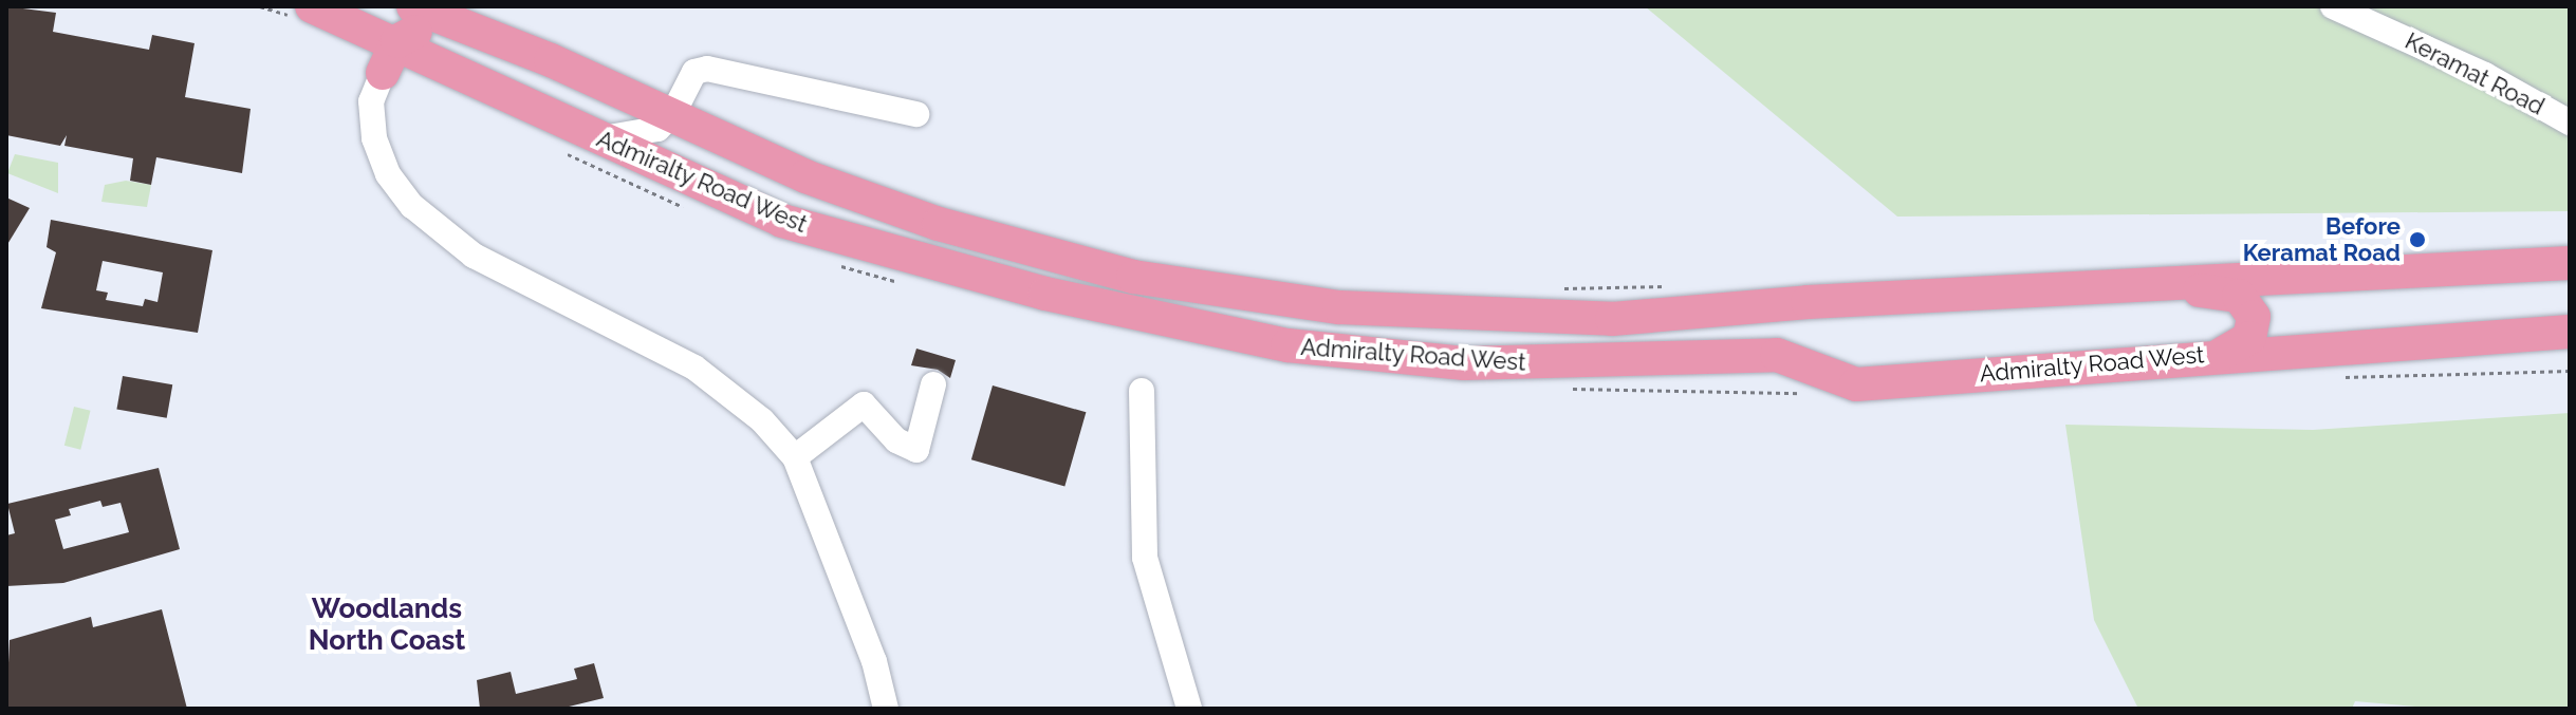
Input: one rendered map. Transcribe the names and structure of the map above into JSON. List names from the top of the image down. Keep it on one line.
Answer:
{"streets":{"main road":["Admiralty Road West"],"street":["Keramat Road"]},"districts":["Woodlands North Coast"],"places":["Before Keramat Road"]}
